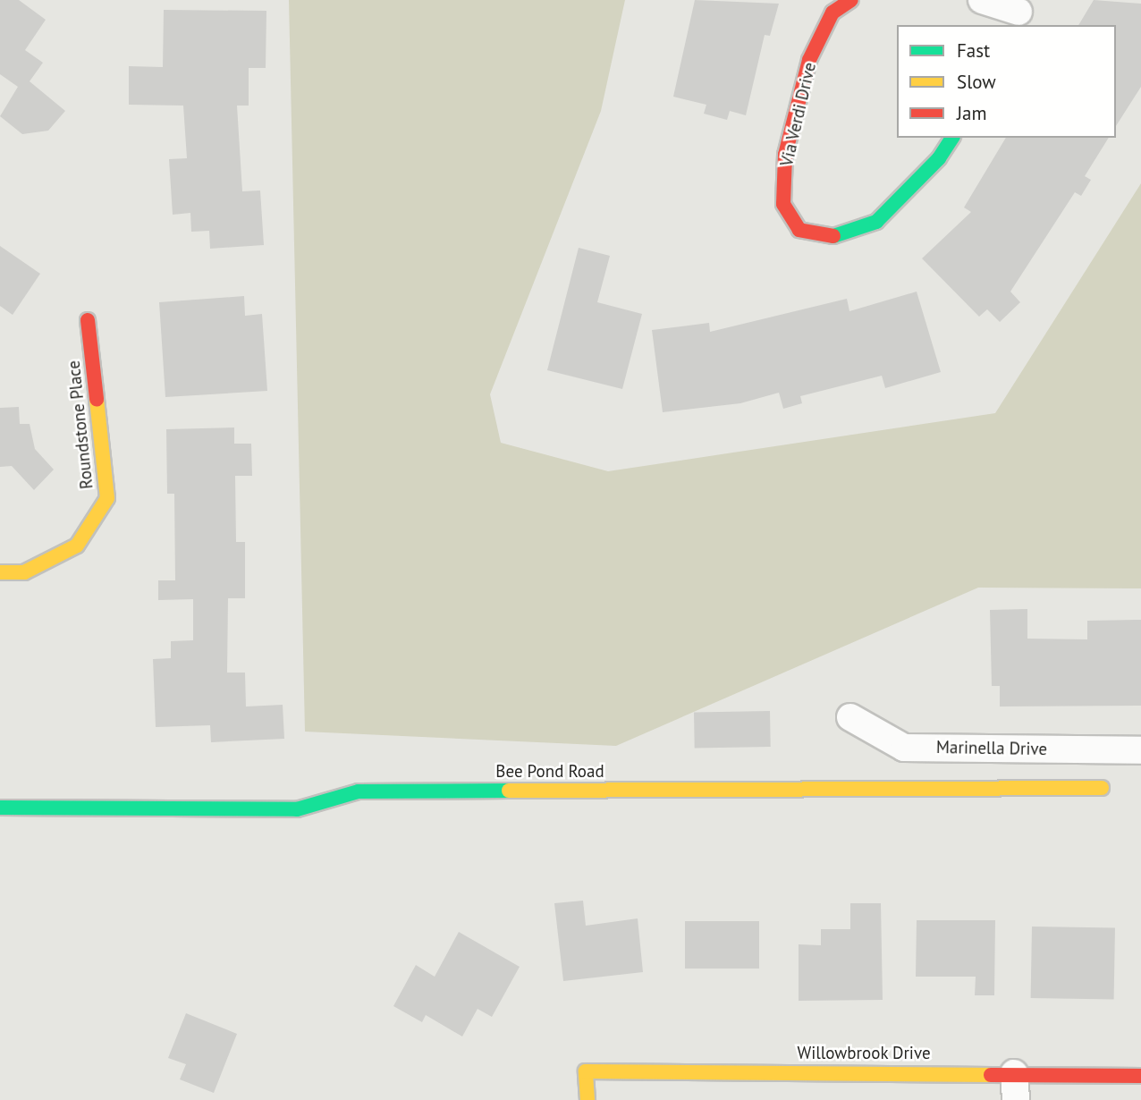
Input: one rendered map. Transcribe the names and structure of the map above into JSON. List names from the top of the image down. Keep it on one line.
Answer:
{"streets":{"street":["Via Verdi Drive","Roundstone Place","Marinella Drive","Bee Pond Road","Willowbrook Drive"]},"legend":["Fast","Slow","Jam"]}
